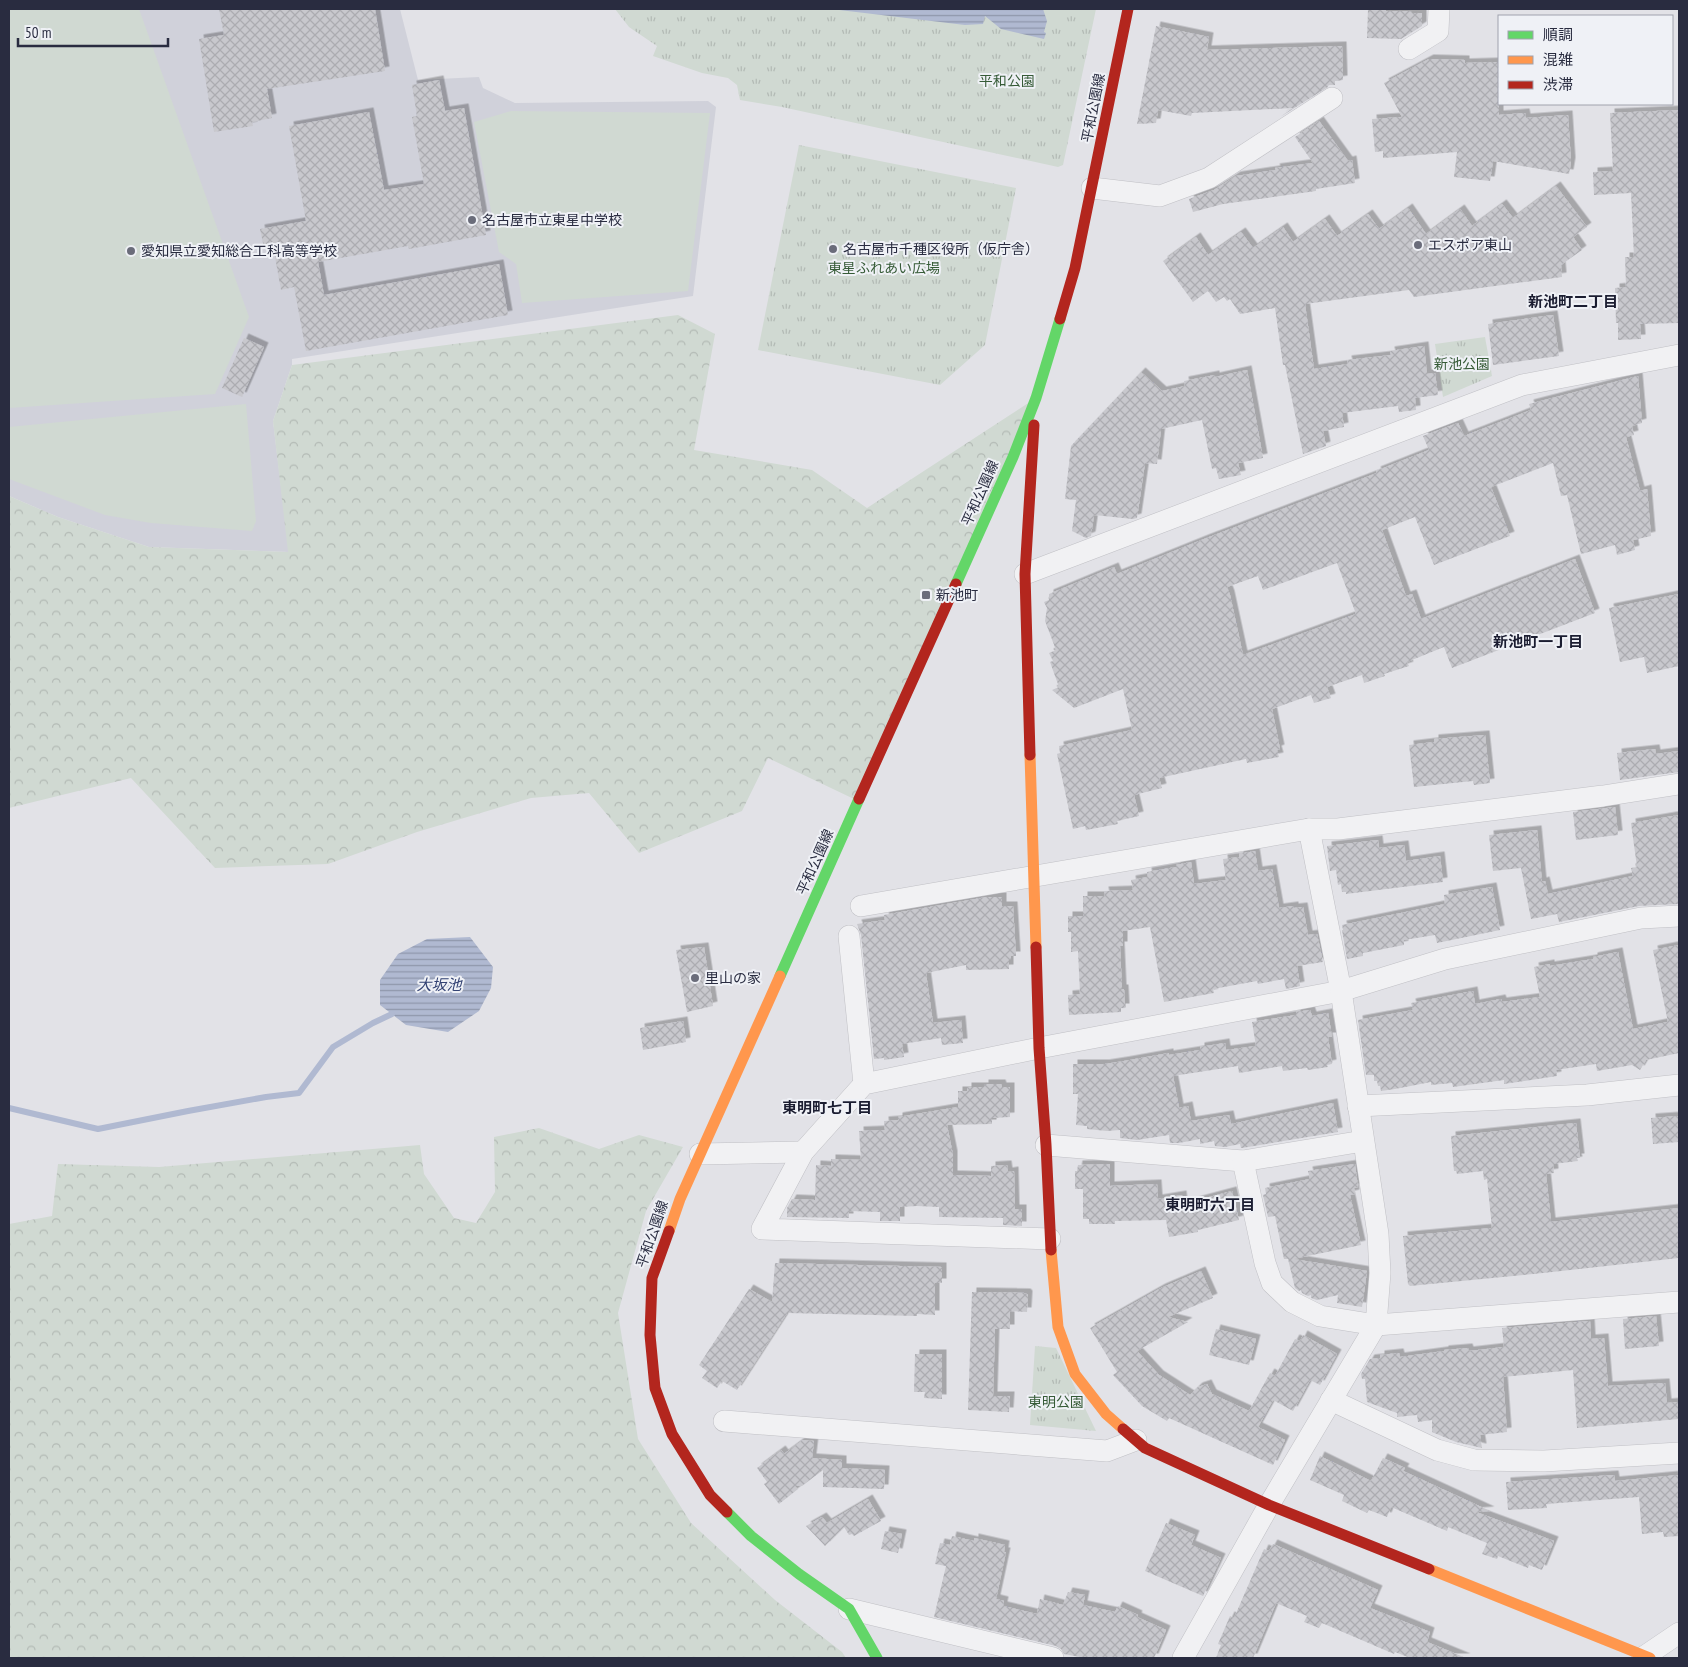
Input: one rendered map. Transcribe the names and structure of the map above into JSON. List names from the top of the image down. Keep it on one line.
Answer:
{"streets":{"street":["平和公園線"]},"districts":["新池町二丁目","新池町一丁目","東明町七丁目","東明町六丁目"],"water":["大坂池"],"parks":["平和公園","東星ふれあい広場","新池公園","東明公園"],"places":{"other":["名古屋市立東星中学校","エスポア東山","名古屋市千種区役所（仮庁舎）","愛知県立愛知総合工科高等学校","里山の家"],"transit":["新池町"]},"legend":["順調","混雑","渋滞"],"scale_bar":"50 m"}
